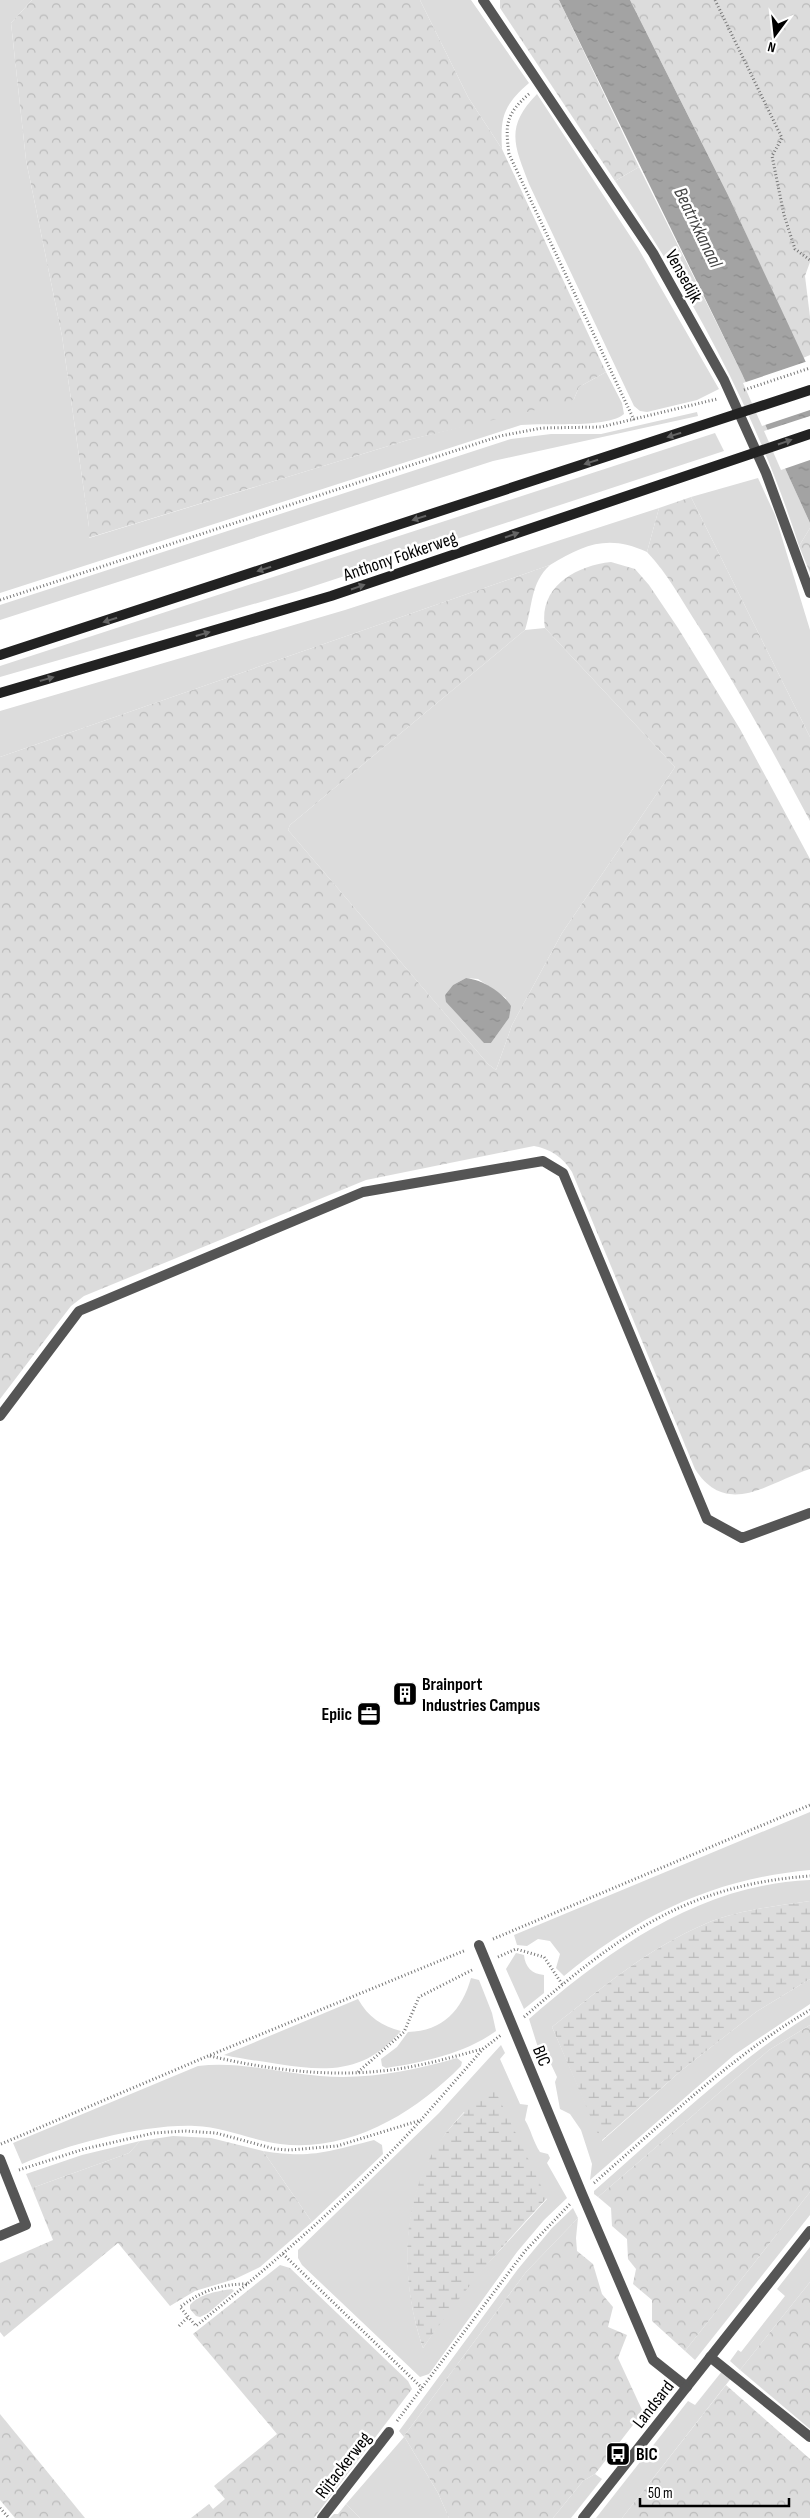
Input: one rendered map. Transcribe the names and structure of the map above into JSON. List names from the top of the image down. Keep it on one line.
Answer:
{"streets":{"main road":["Anthony Fokkerweg"],"street":["Vensedijk","BIC","Landsard","Rijtackerweg"]},"crossings":[["BIC","Landsard"]],"water":["Beatrixkanaal"],"places":{"building":["Brainport Industries Campus"],"office":["Epiic"],"bus stop":["BIC"]},"scale_bar":"50 m","north":"bottom"}
